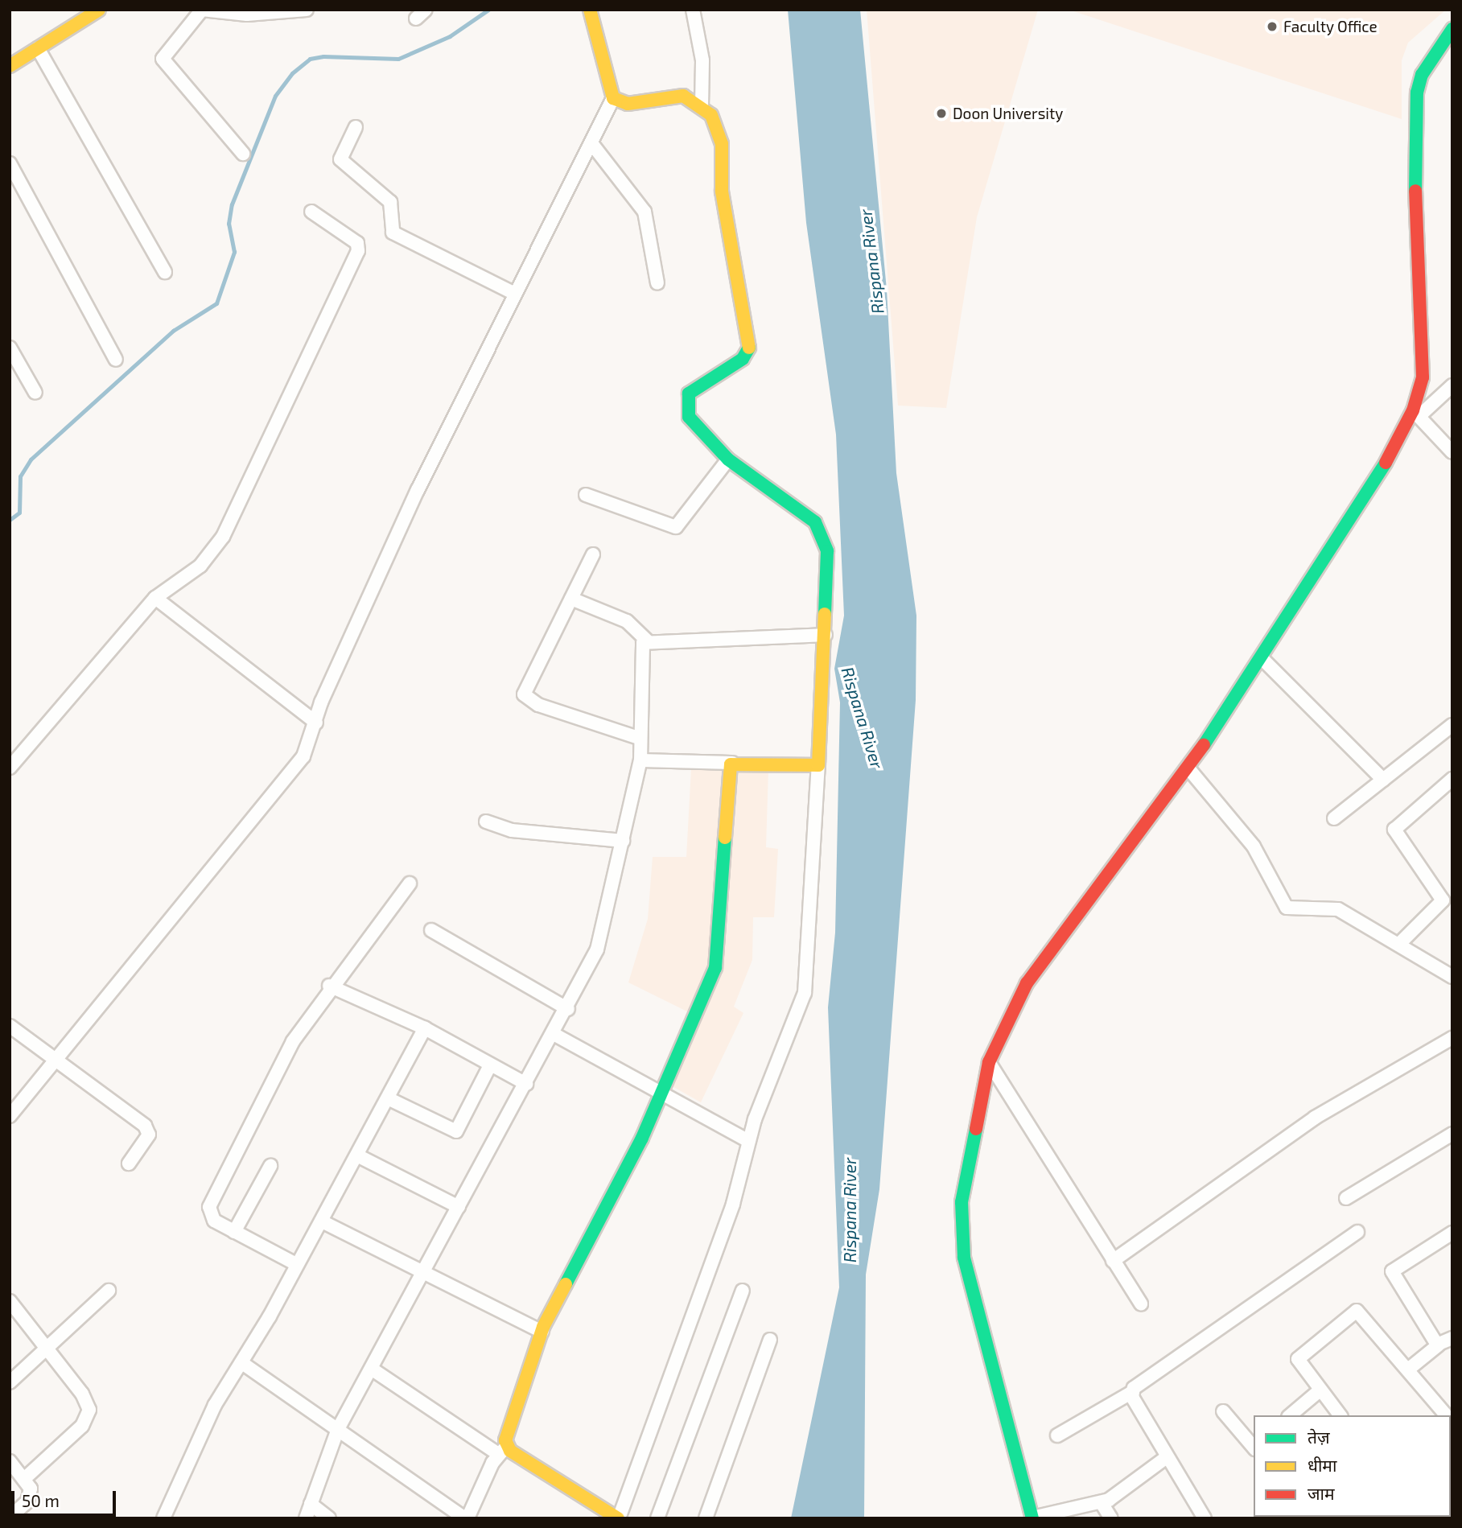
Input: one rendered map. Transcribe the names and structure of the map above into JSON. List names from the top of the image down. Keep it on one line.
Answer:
{"water":["Rispana River"],"places":["Faculty Office","Doon University"],"legend":["तेज़","धीमा","जाम"],"scale_bar":"50 m"}
